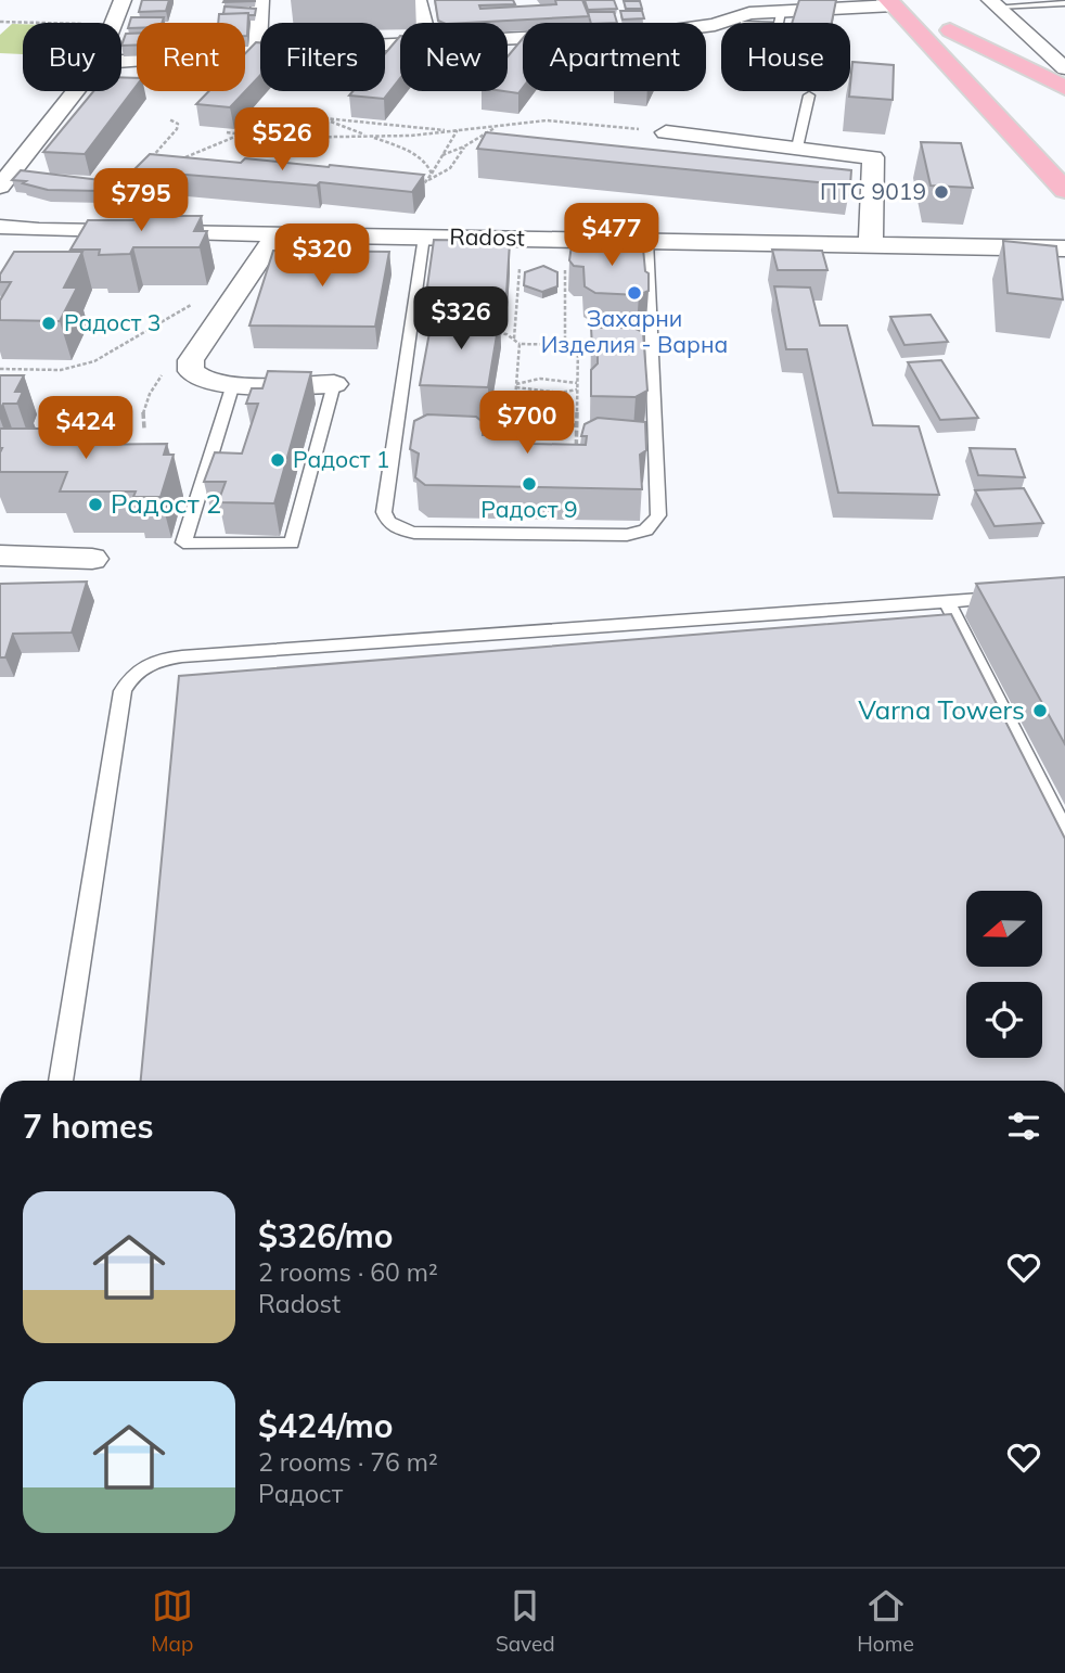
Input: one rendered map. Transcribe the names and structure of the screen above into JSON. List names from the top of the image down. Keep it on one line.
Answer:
{"streets":{"street":["Radost"]},"places":["ПТС 9019","Захарни Изделия - Варна","Радост 3","Радост 1","Радост 9","Радост 2","Varna Towers"],"north":"left","page":{"chip":["Buy","Rent","Filters","New","Apartment","House"],"price":["$526","$795","$477","$320","$326","$700","$424"],"heading":"7 homes","list":[{"name":"$326/mo","note":"2 rooms · 60 m² · Radost"},{"name":"$424/mo","note":"2 rooms · 76 m² · Радост"}],"tabs":["Map","Saved","Home"]}}
